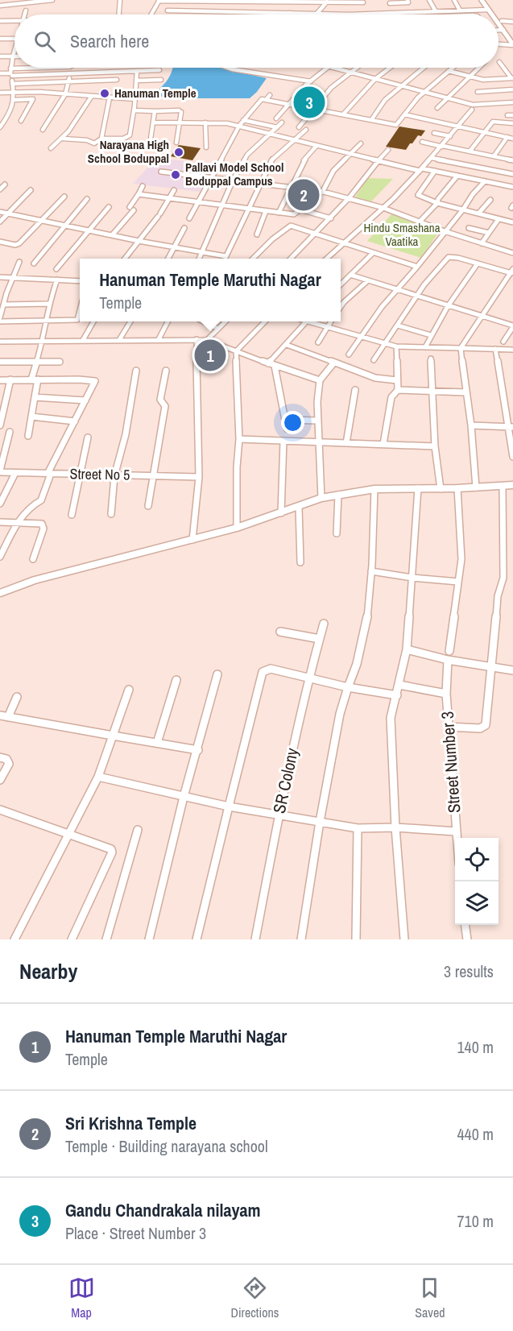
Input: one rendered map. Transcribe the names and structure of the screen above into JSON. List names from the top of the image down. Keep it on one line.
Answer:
{"streets":{"street":["Street No 5","Street Number 3","SR Colony"]},"parks":["Hindu Smashana Vaatika"],"places":["Hanuman Temple","Narayana High School Boduppal","Pallavi Model School Boduppal Campus"],"page":{"search":"Search here","pins":["3","2","1"],"popup":["Hanuman Temple Maruthi Nagar","Temple"],"heading":["Nearby","3 results"],"list":[{"mark":"1","name":"Hanuman Temple Maruthi Nagar","note":"Temple","value":"140 m"},{"mark":"2","name":"Sri Krishna Temple","note":"Temple · Building narayana school","value":"440 m"},{"mark":"3","name":"Gandu Chandrakala nilayam","note":"Place · Street Number 3","value":"710 m"}],"nav":["Map","Directions","Saved"]}}
